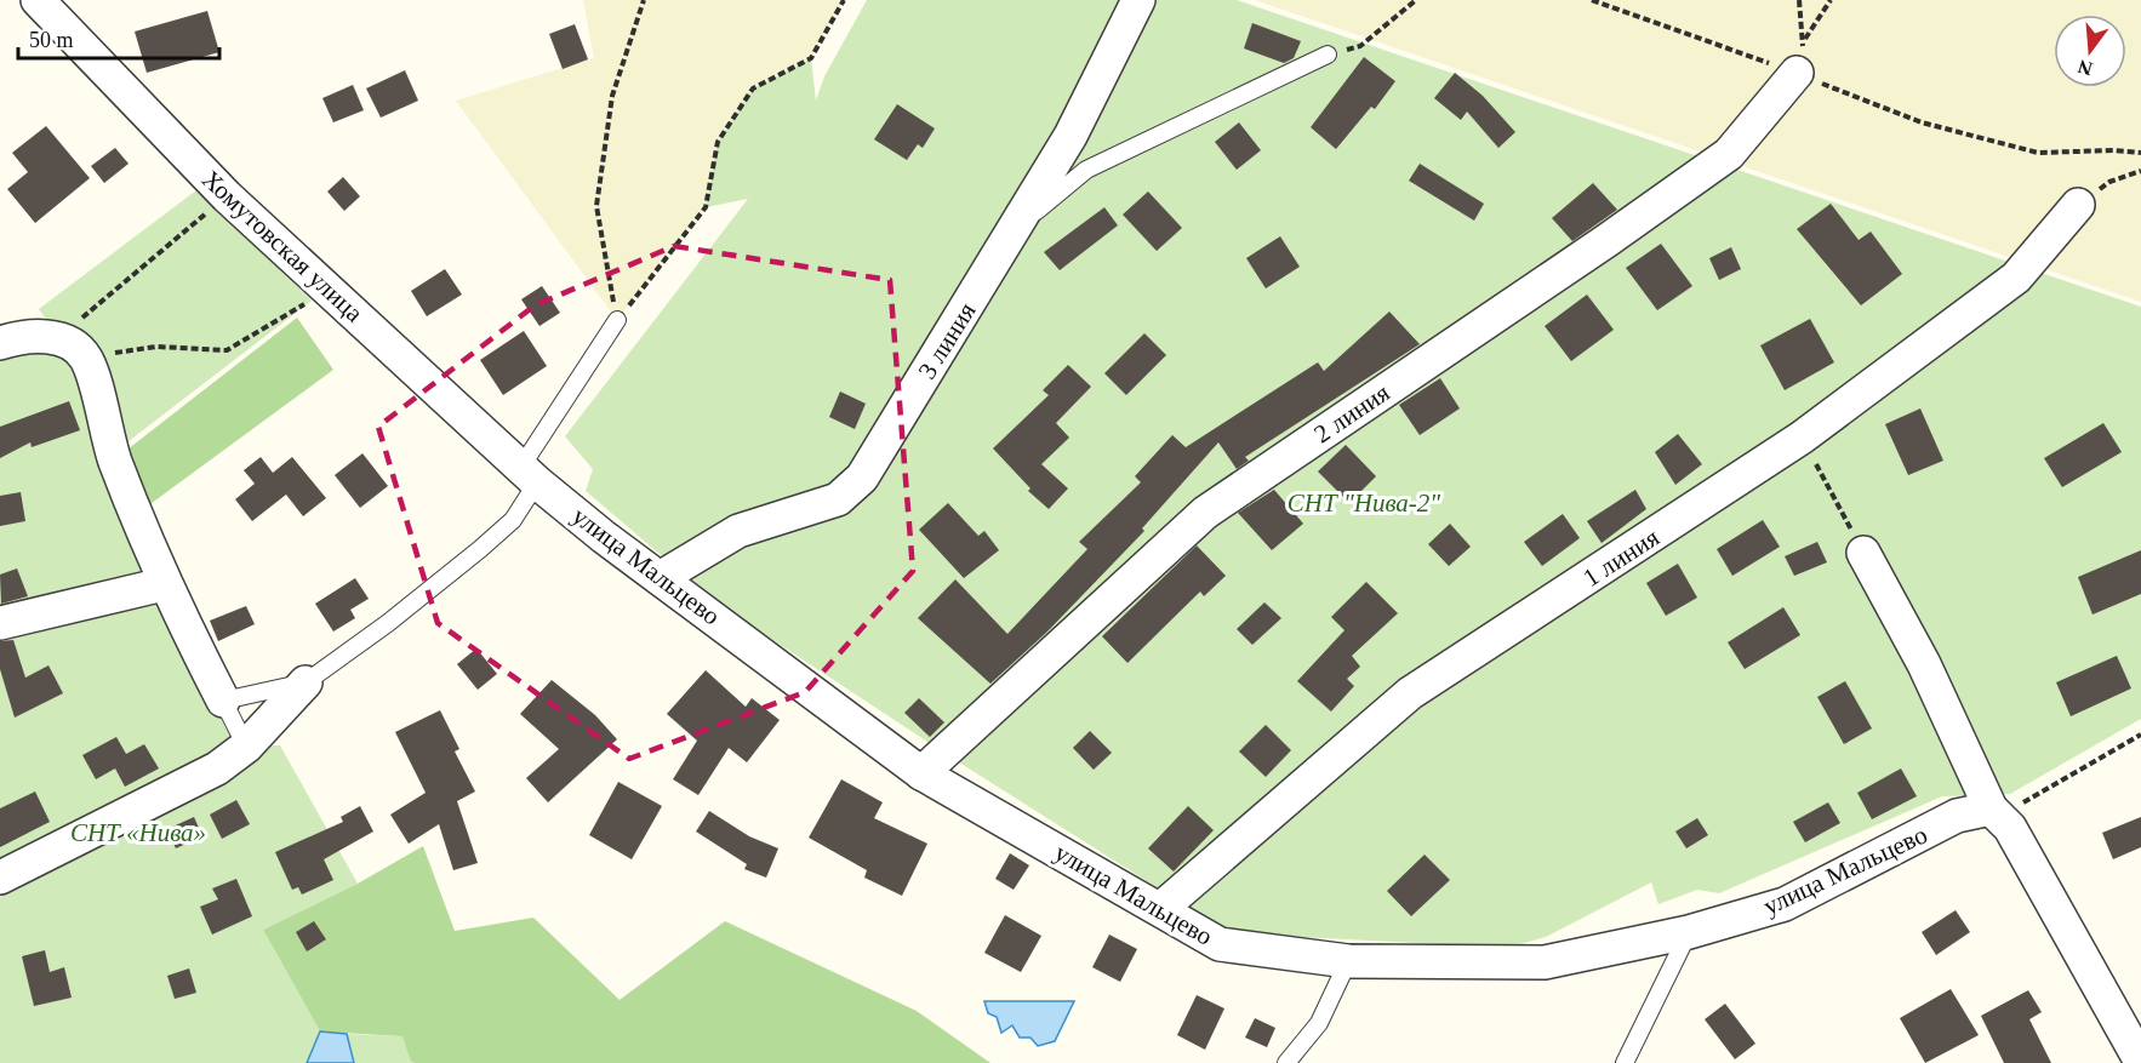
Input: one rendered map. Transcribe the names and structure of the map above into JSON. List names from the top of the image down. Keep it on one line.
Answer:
{"streets":{"street":["Хомутовская улица","3 линия","2 линия","1 линия","улица Мальцево"]},"crossings":[["Хомутовская улица","улица Мальцево"],["3 линия","улица Мальцево"],["2 линия","улица Мальцево"],["1 линия","улица Мальцево"]],"parks":["СНТ \"Нива-2\"","СНТ «Нива»"],"scale_bar":"50 m","north":"bottom"}
